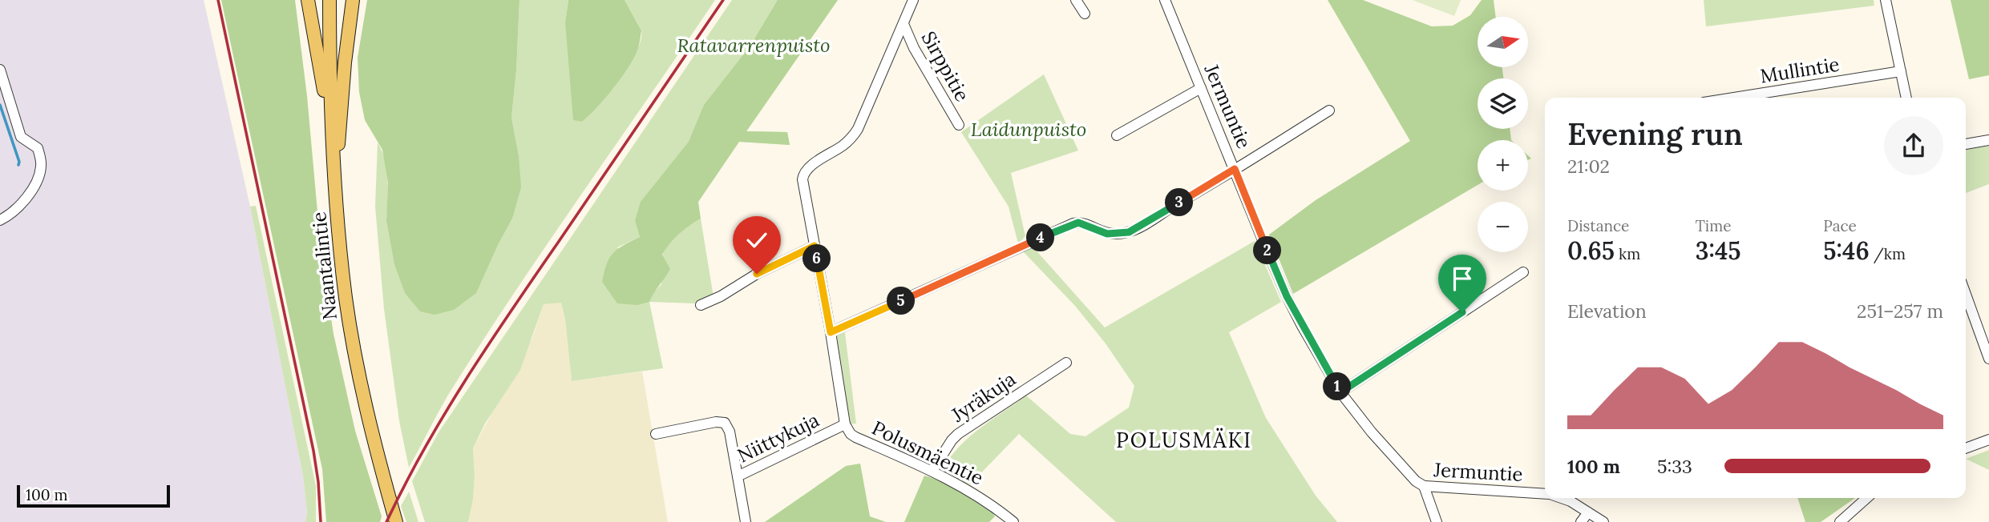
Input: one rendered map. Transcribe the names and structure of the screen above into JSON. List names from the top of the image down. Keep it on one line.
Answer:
{"streets":{"main road":["Naantalintie"],"street":["Sirppitie","Mullintie","Jermuntie","Jyräkuja","Niittykuja","Polusmäentie"]},"crossings":[["Sirppitie","Polusmäentie"],["Jyräkuja","Polusmäentie"],["Niittykuja","Polusmäentie"]],"districts":["POLUSMÄKI"],"parks":["Ratavarrenpuisto","Laidunpuisto"],"scale_bar":"100 m","north":"right","page":{"map_buttons":["+","−"],"heading":["Evening run","21:02"],"pins":["3","4","2","6","5","1"],"stats":[["Distance","0.65 km"],["Time","3:45"],["Pace","5:46 /km"]],"chart":["Elevation","251–257 m"],"list":[{"name":"100 m","note":"5:33"}],"scale":"100 m"}}
